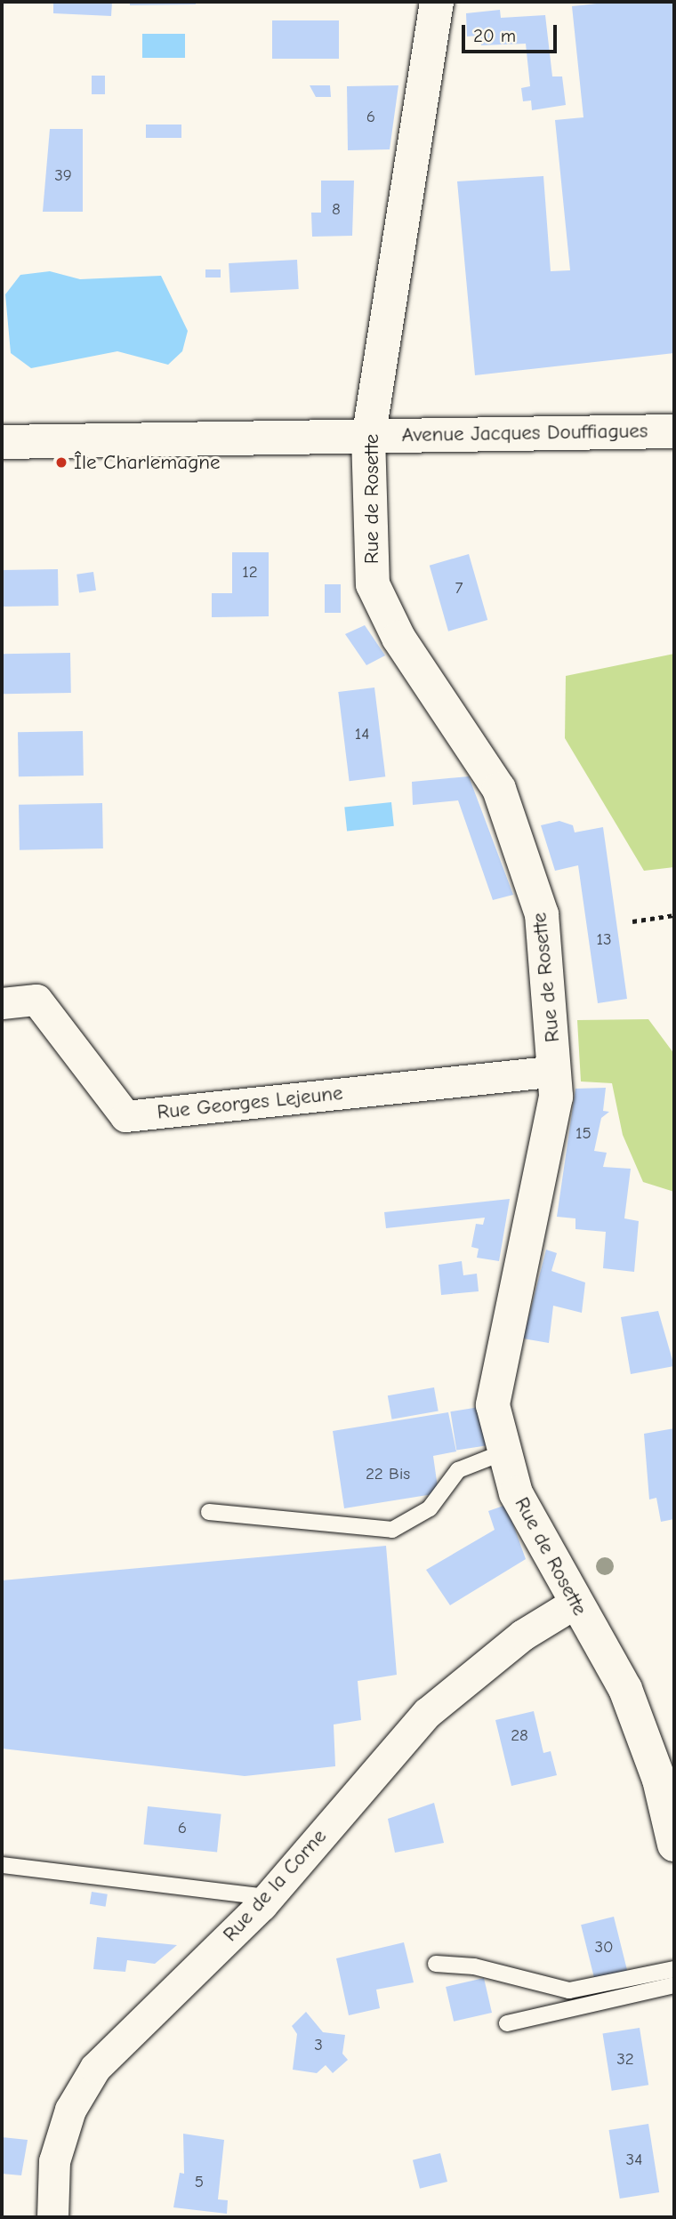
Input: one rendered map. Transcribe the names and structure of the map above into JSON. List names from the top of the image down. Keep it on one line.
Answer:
{"streets":{"street":["Avenue Jacques Douffiagues","Rue de Rosette","Rue Georges Lejeune","Rue de la Corne"]},"crossings":[["Avenue Jacques Douffiagues","Rue de Rosette"],["Rue de Rosette","Rue Georges Lejeune"],["Rue de Rosette","Rue de la Corne"]],"places":["Île Charlemagne"],"house_numbers":["6","39","8","12","7","14","13","15","22 Bis","28","6","30","3","32","34","5"],"scale_bar":"20 m"}
